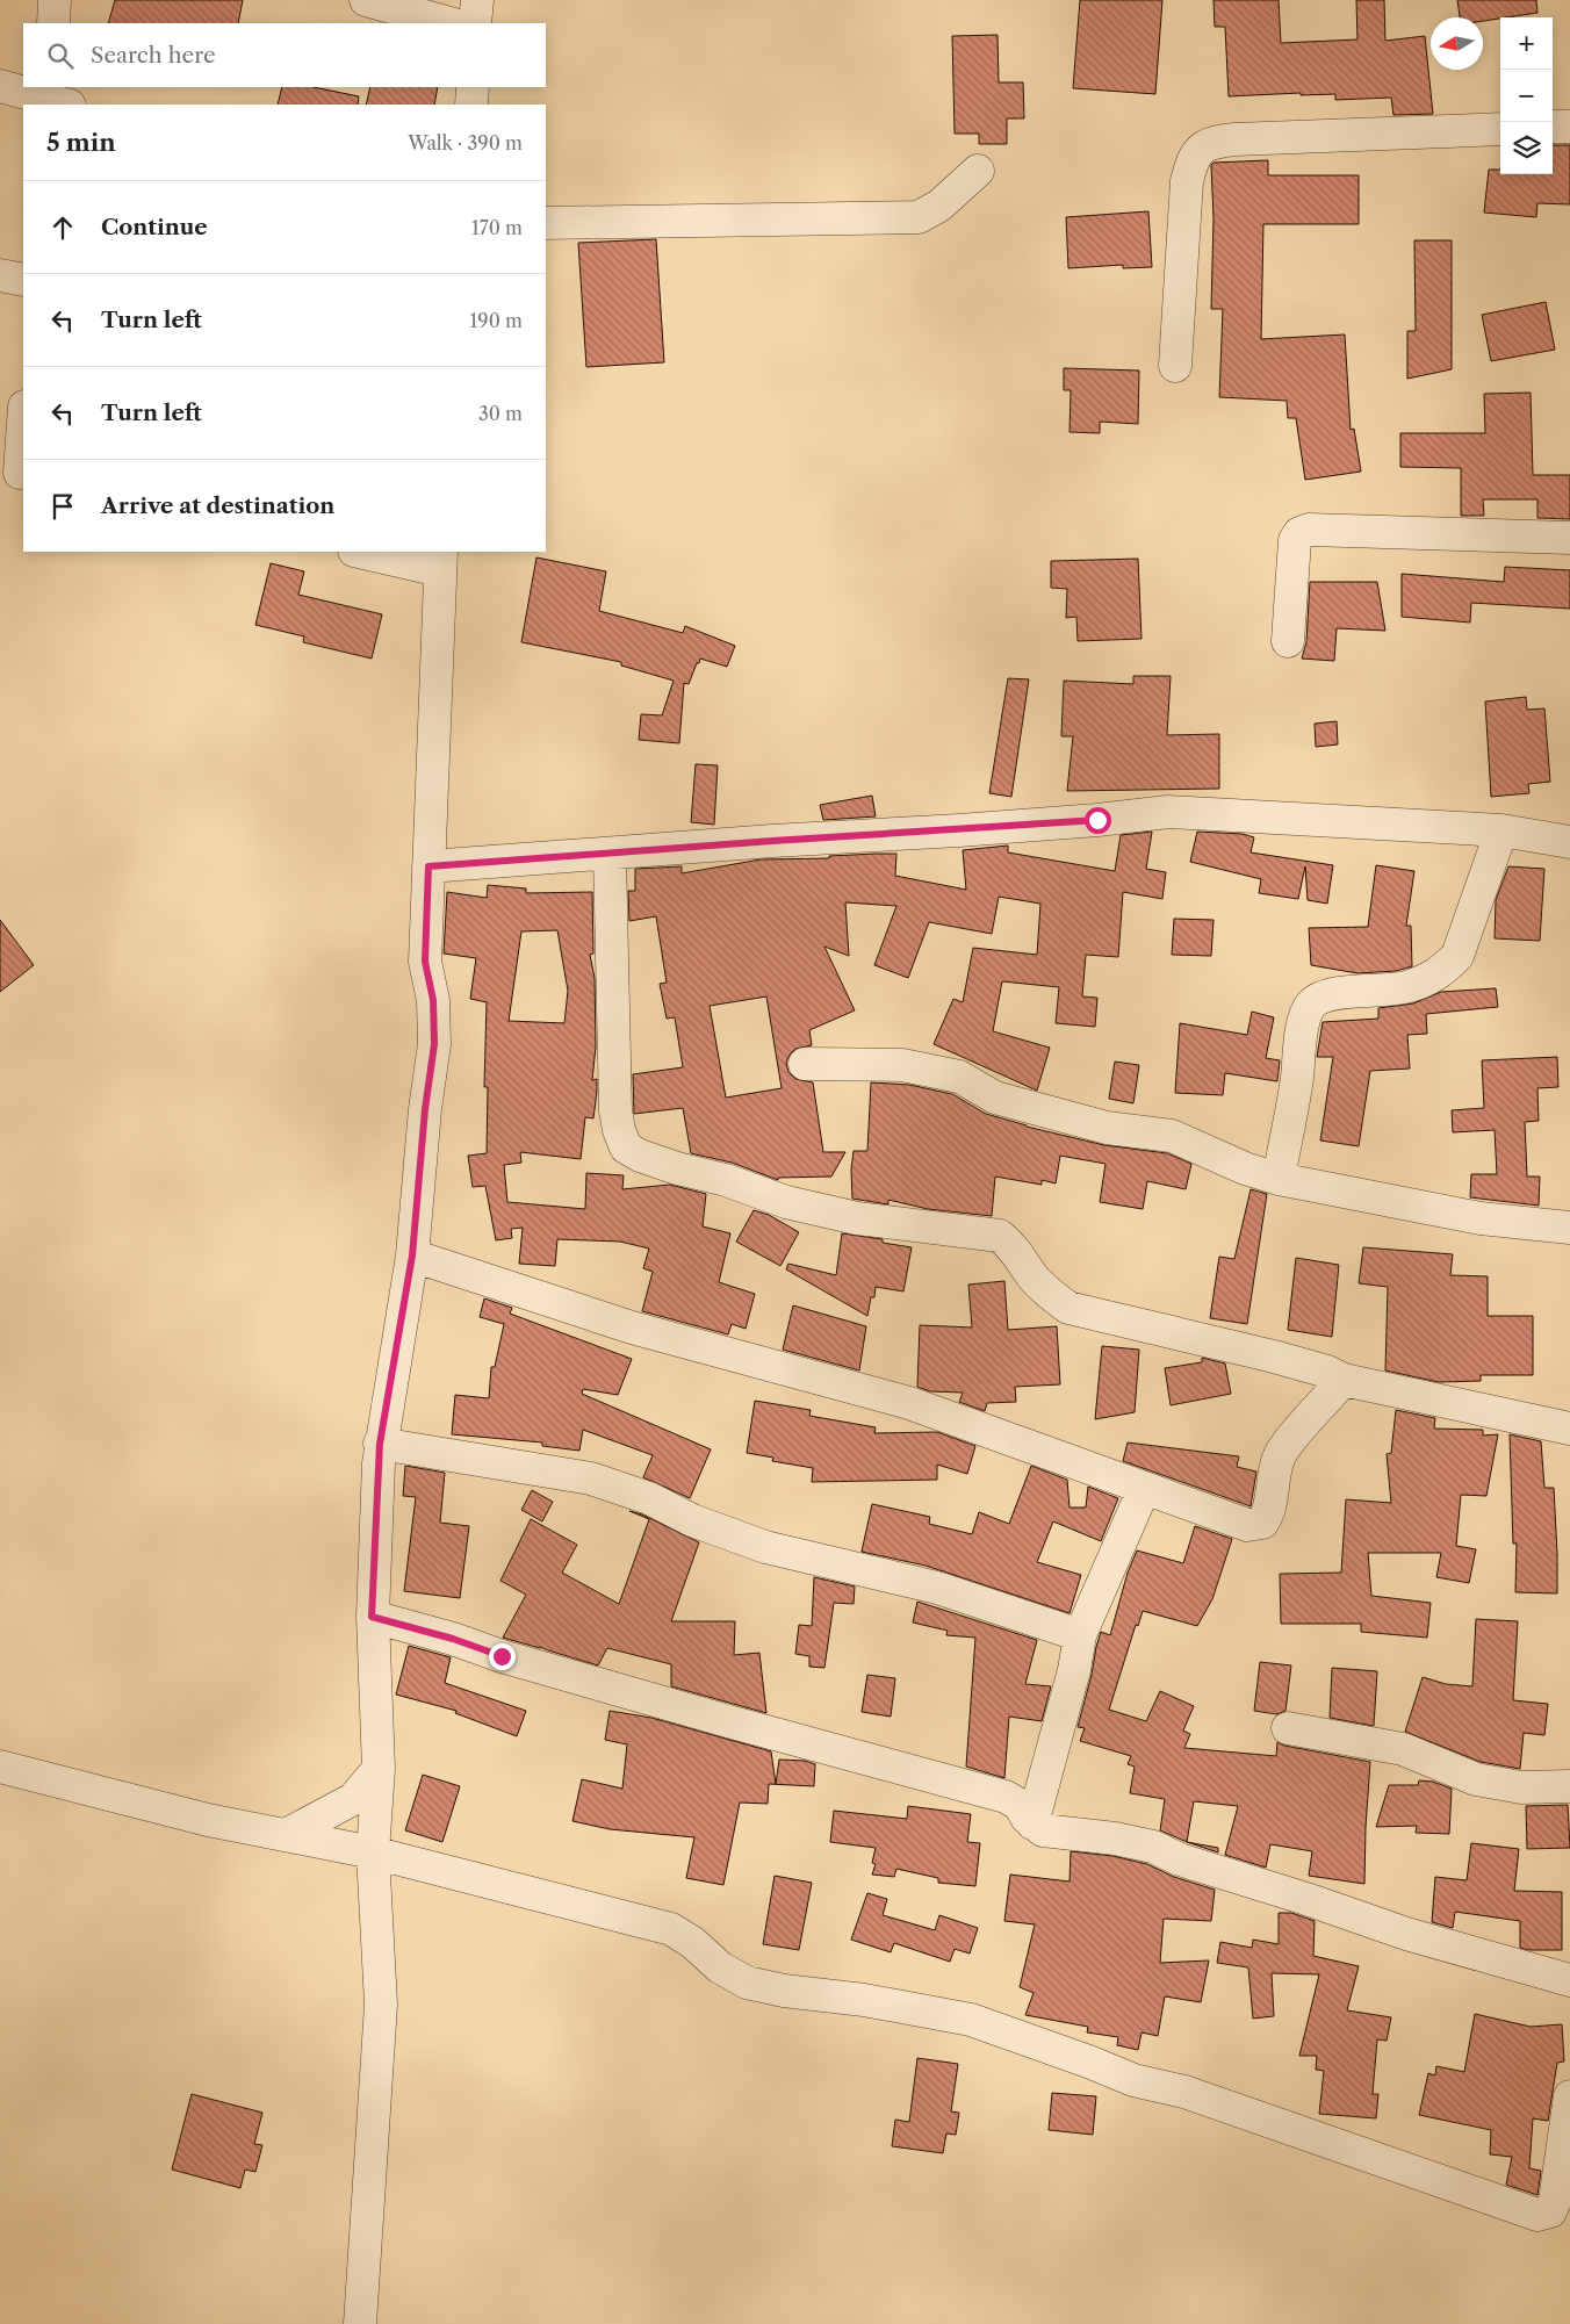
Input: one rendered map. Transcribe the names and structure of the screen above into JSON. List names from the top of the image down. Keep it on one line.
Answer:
{"north":"left","page":{"map_buttons":["+","−"],"search":"Search here","heading":["5 min","Walk · 390 m"],"list":[["Continue","170 m"],["Turn left","190 m"],["Turn left","30 m"],"Arrive at destination"]}}
